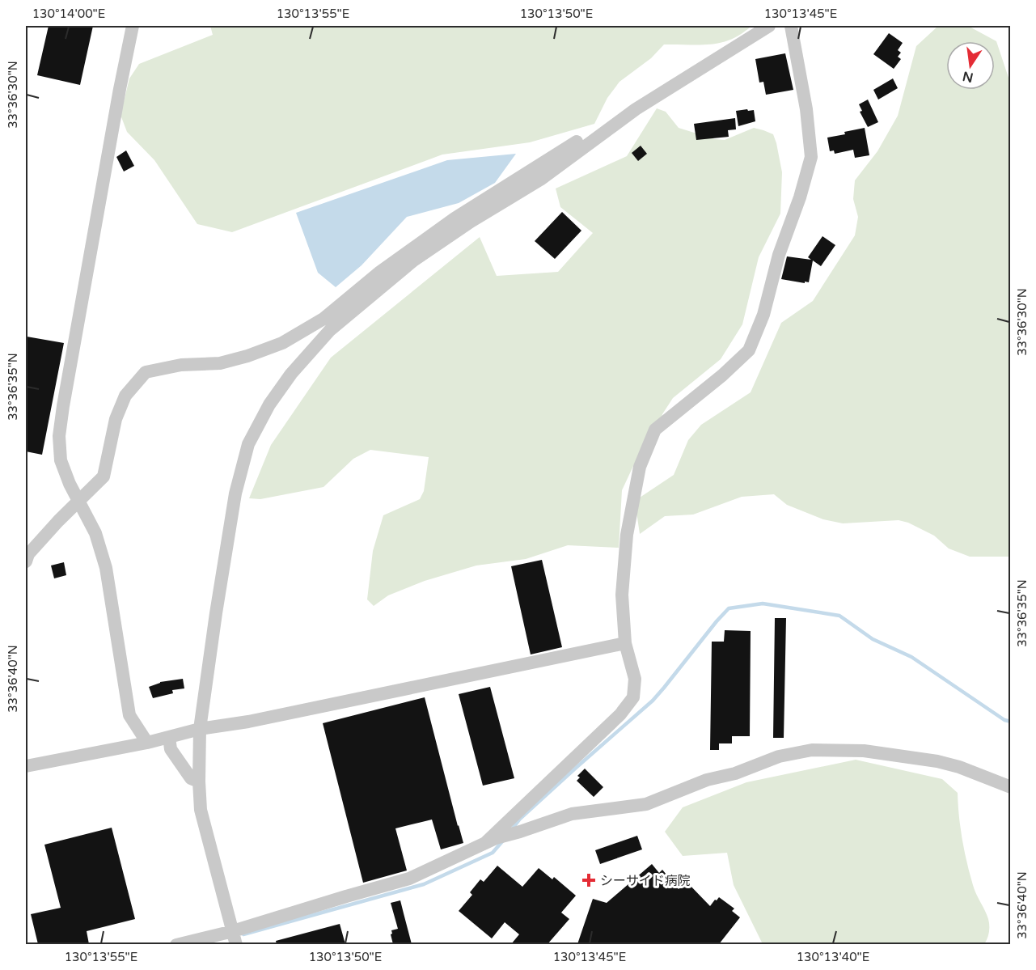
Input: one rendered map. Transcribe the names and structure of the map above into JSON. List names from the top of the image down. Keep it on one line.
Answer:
{"places":{"health":["シーサイド病院"]},"north":"bottom","coordinates":["130°14'00\"E","130°13'55\"E","130°13'50\"E","130°13'45\"E","33°36'30\"N","33°36'35\"N","33°36'40\"N","130°13'40\"E"]}
